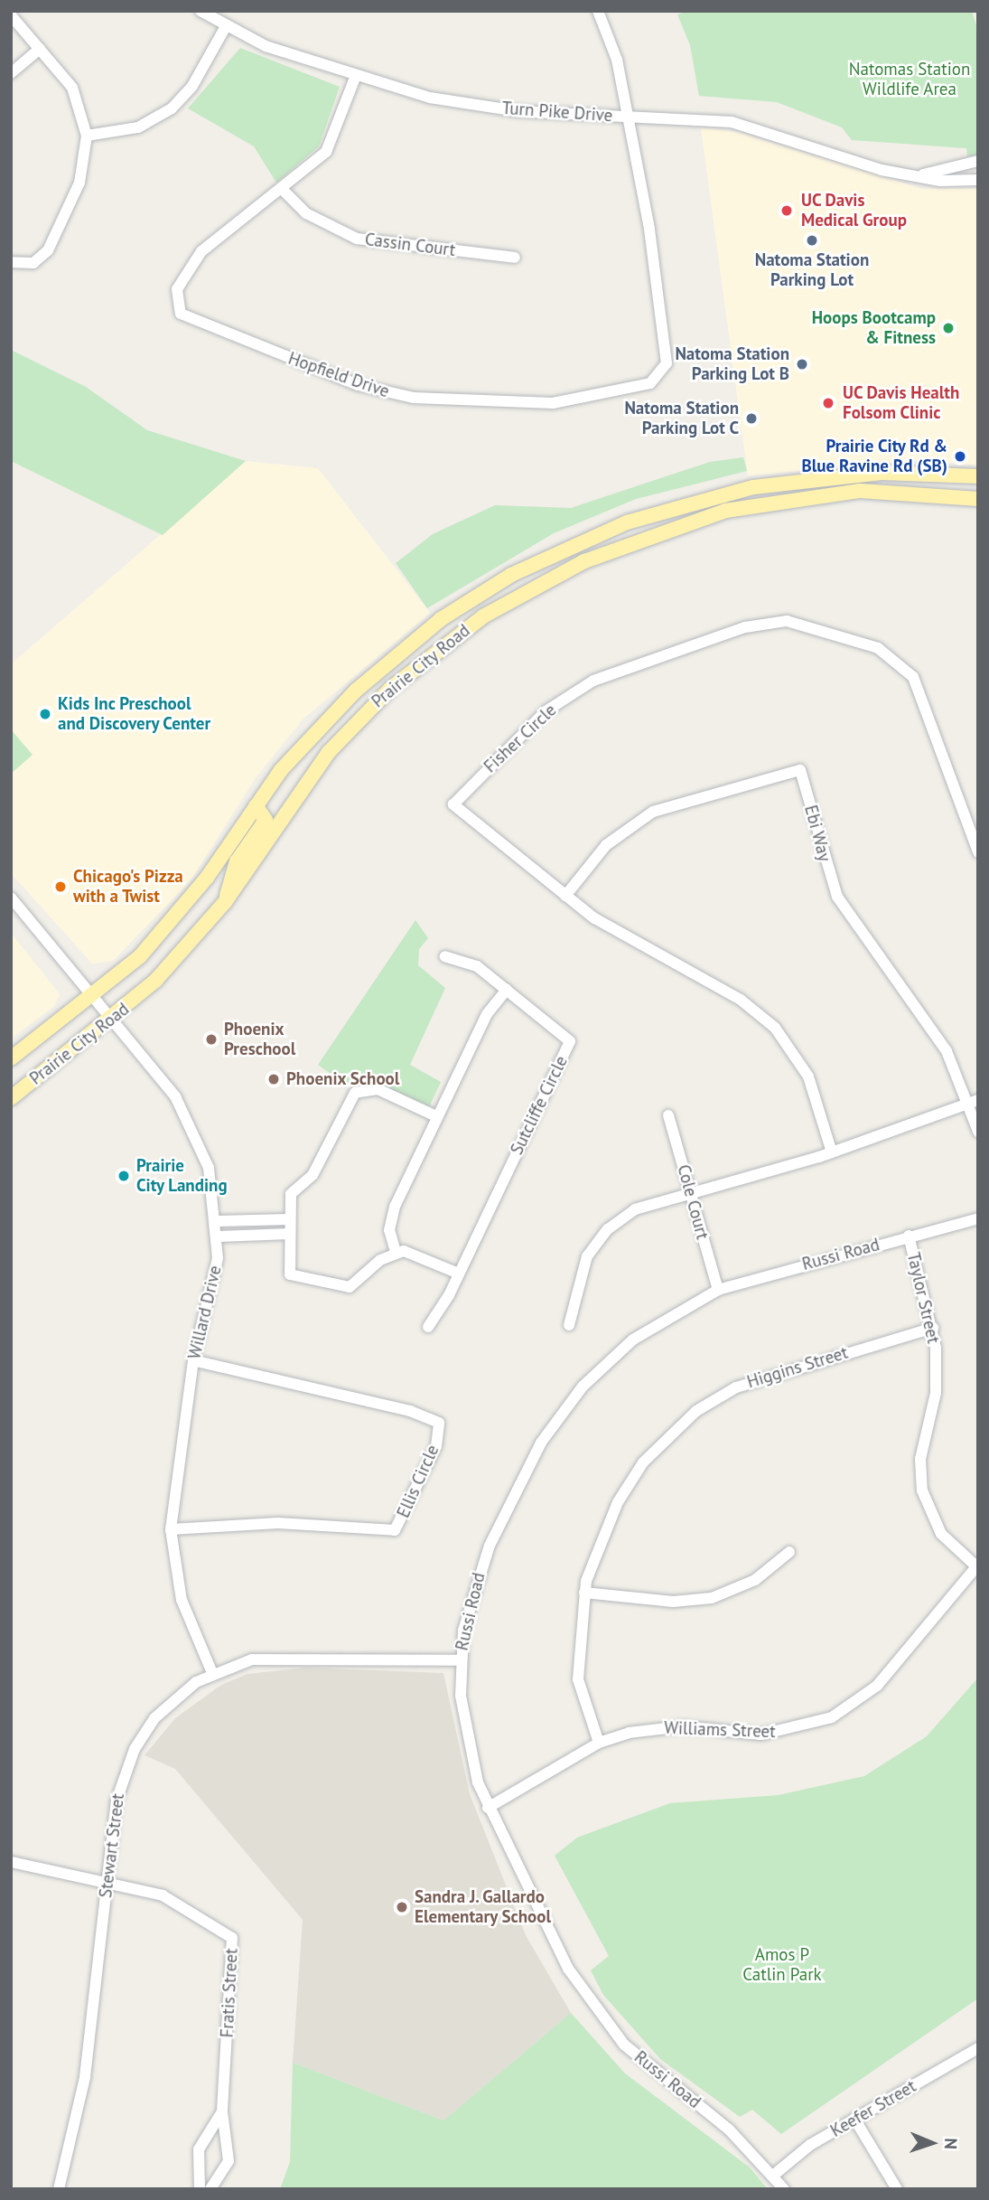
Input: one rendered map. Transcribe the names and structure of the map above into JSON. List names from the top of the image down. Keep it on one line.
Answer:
{"streets":{"main road":["Prairie City Road"],"street":["Turn Pike Drive","Cassin Court","Hopfield Drive","Fisher Circle","Ebi Way","Sutcliffe Circle","Cole Court","Russi Road","Taylor Street","Willard Drive","Higgins Street","Ellis Circle","Williams Street","Stewart Street","Fratis Street","Keefer Street"]},"crossings":[["Turn Pike Drive","Hopfield Drive"],["Cassin Court","Hopfield Drive"],["Prairie City Road","Willard Drive"],["Fisher Circle","Ebi Way"],["Cole Court","Russi Road"],["Russi Road","Taylor Street"],["Russi Road","Williams Street"],["Russi Road","Stewart Street"],["Russi Road","Keefer Street"],["Taylor Street","Higgins Street"],["Taylor Street","Williams Street"],["Willard Drive","Ellis Circle"],["Willard Drive","Stewart Street"],["Higgins Street","Williams Street"],["Stewart Street","Fratis Street"]],"parks":["Natomas Station Wildlife Area","Amos P Catlin Park"],"places":["UC Davis Medical Group","Natoma Station Parking Lot","Hoops Bootcamp & Fitness","Natoma Station Parking Lot B","UC Davis Health Folsom Clinic","Natoma Station Parking Lot C","Prairie City Rd & Blue Ravine Rd (SB)","Kids Inc Preschool and Discovery Center","Chicago's Pizza with a Twist","Phoenix Preschool","Phoenix School","Prairie City Landing","Sandra J. Gallardo Elementary School"],"north":"right"}
